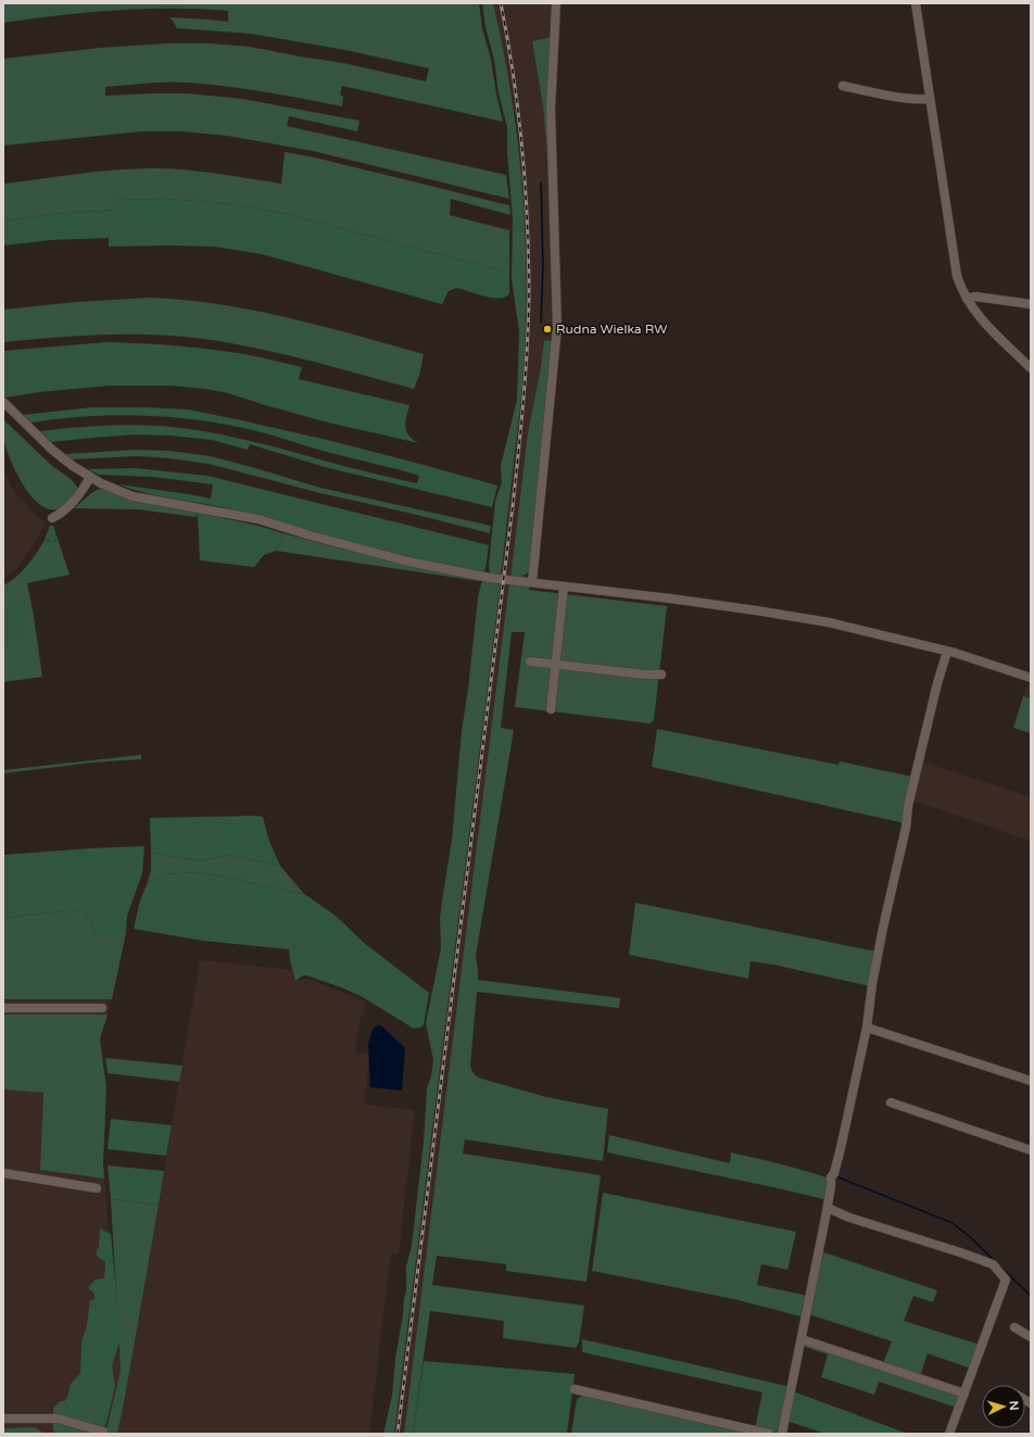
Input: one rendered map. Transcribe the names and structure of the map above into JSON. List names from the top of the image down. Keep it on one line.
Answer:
{"places":["Rudna Wielka RW"],"north":"right"}
